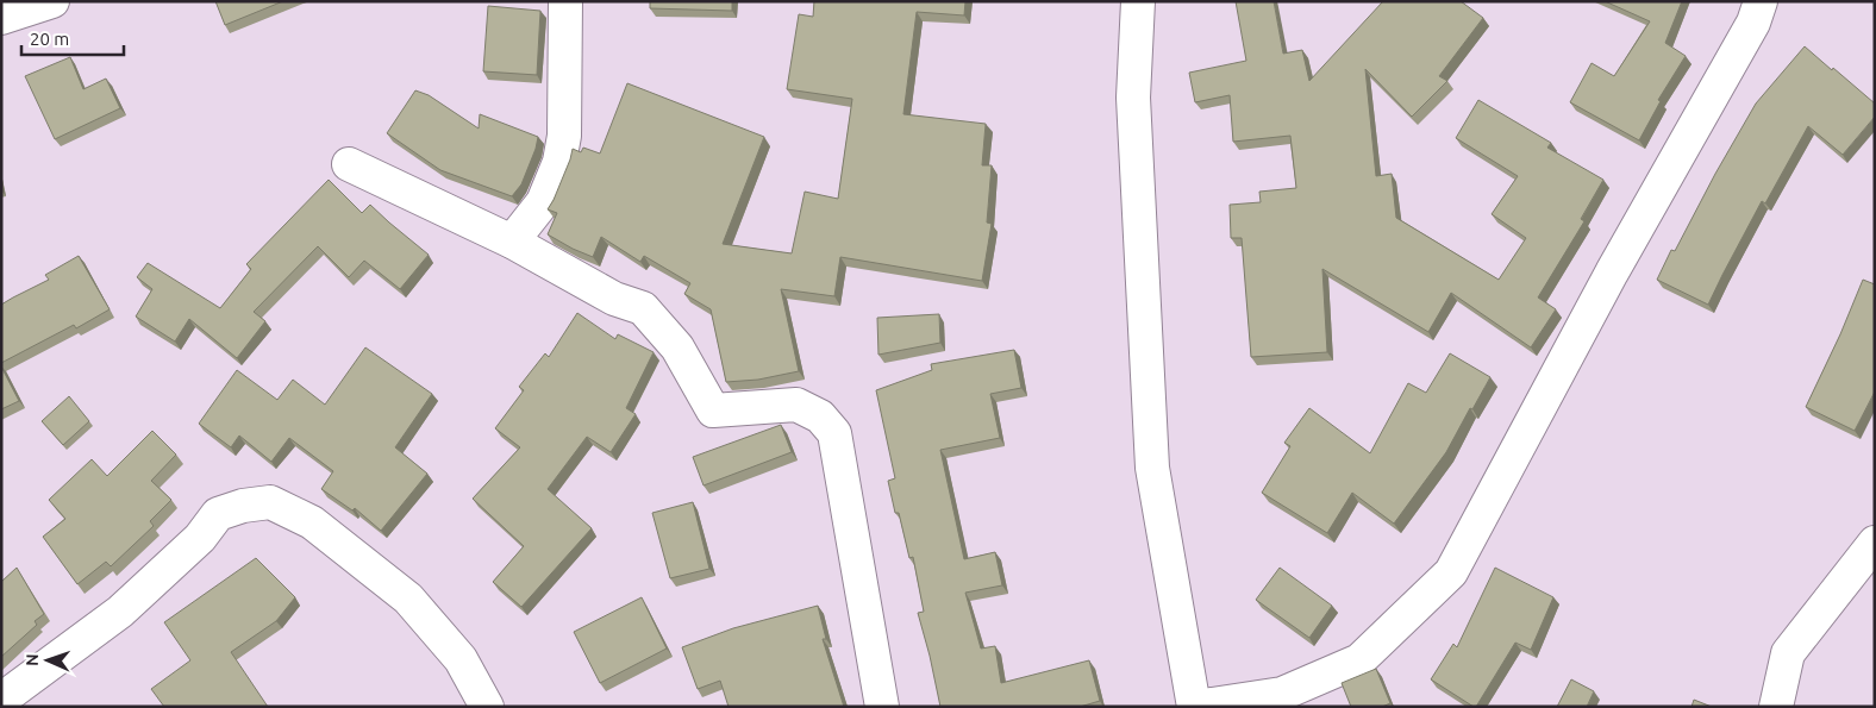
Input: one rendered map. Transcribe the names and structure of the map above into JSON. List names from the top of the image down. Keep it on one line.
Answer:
{"scale_bar":"20 m","north":"left"}
